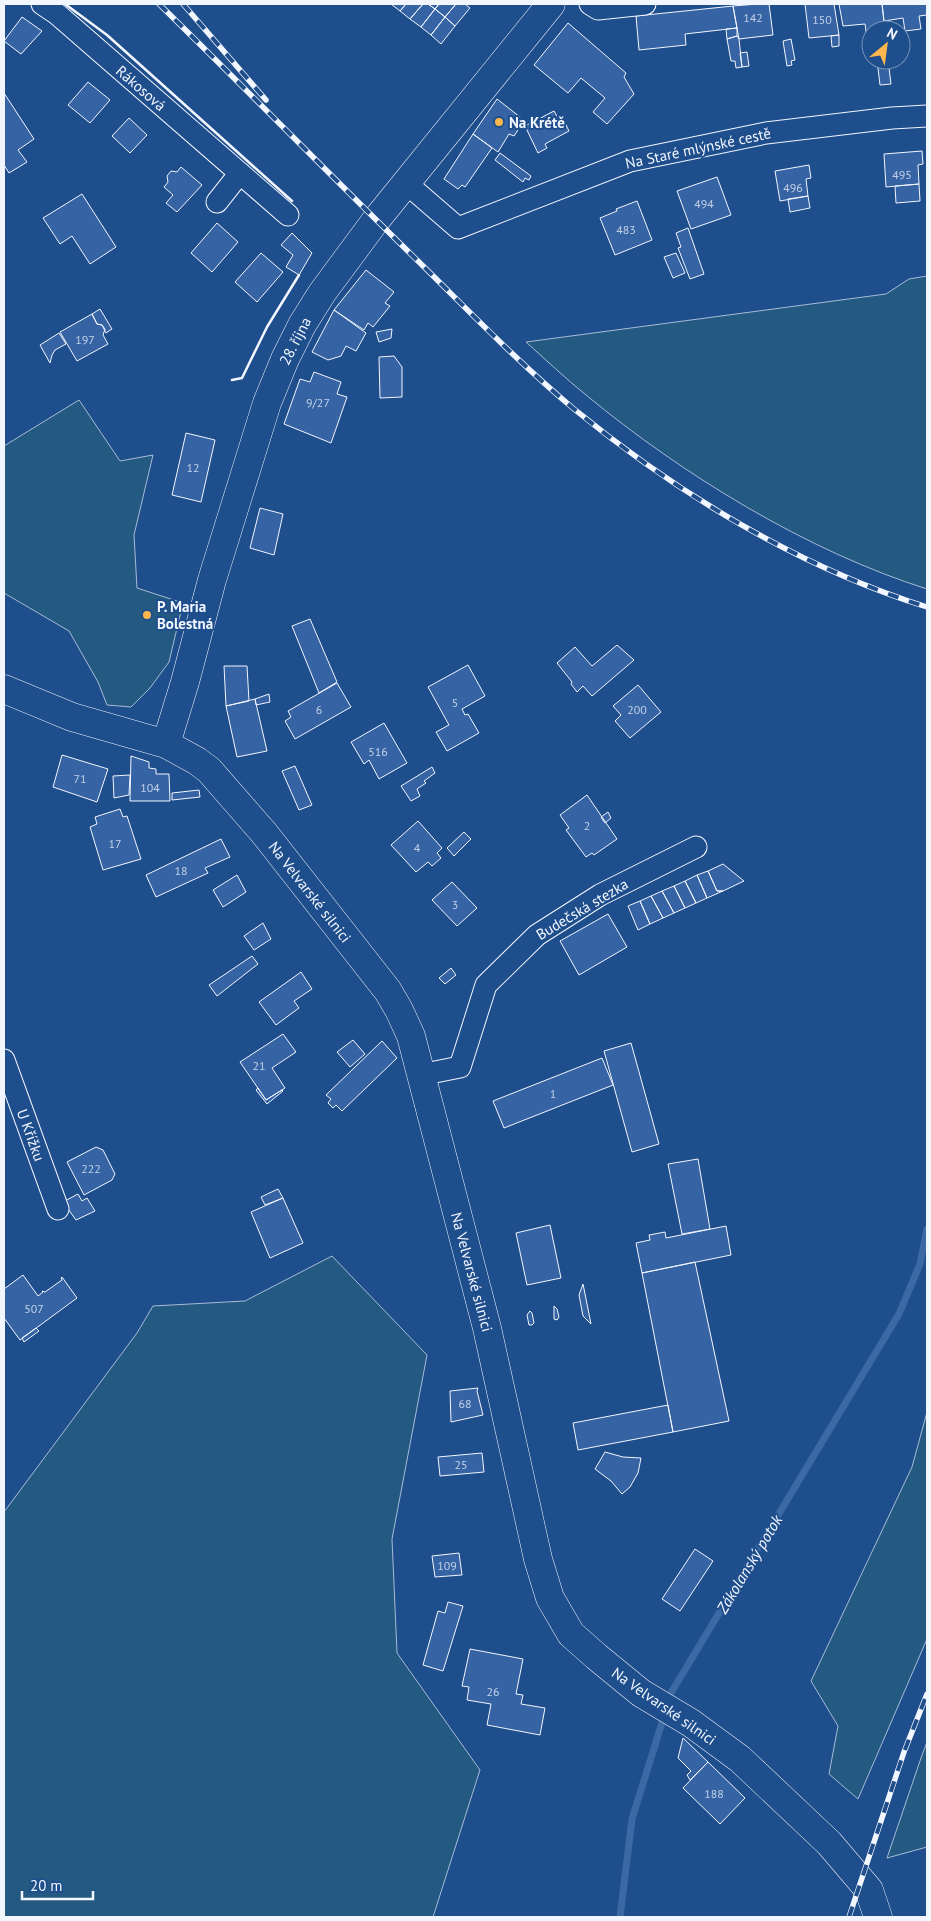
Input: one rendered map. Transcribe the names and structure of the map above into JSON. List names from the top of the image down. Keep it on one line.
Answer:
{"streets":{"main road":["28. října","Na Velvarské silnici"],"street":["Rákosová","Na Staré mlýnské cestě","Budečská stezka","U Křížku"]},"crossings":[["Na Staré mlýnské cestě","28. října"],["28. října","Na Velvarské silnici"],["Na Velvarské silnici","Budečská stezka"]],"water":["Zákolanský potok"],"places":["Na Krétě","P. Maria Bolestná"],"house_numbers":["142","150","495","496","494","483","197","9/27","12","5","6","200","516","71","104","2","17","4","18","3","21","1","222","507","68","25","109","26","188"],"scale_bar":"20 m","north":"top right"}
